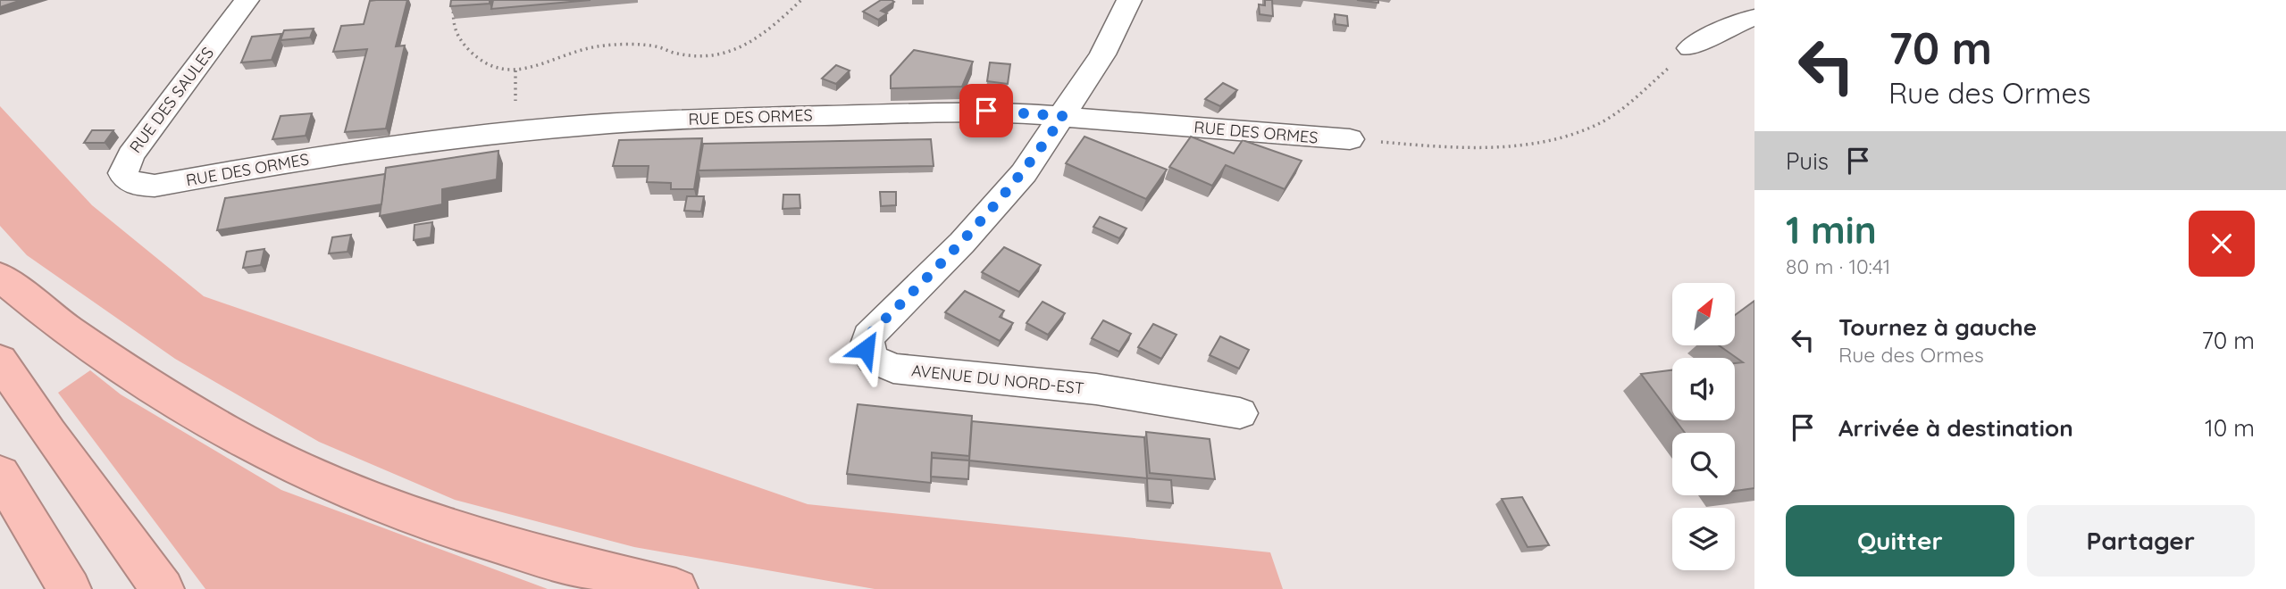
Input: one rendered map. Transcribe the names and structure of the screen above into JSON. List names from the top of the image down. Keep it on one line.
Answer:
{"streets":{"street":["RUE DES SAULES","RUE DES ORMES","AVENUE DU NORD-EST"]},"crossings":[["RUE DES SAULES","RUE DES ORMES"],["RUE DES ORMES","AVENUE DU NORD-EST"]],"north":"top right","page":{"turn":["70 m","Rue des Ormes"],"then":"Puis","heading":["1 min","80 m · 10:41"],"list":[{"name":"Tournez à gauche","note":"Rue des Ormes","value":"70 m"},{"name":"Arrivée à destination","value":"10 m"}],"buttons":["Quitter","Partager"]}}
